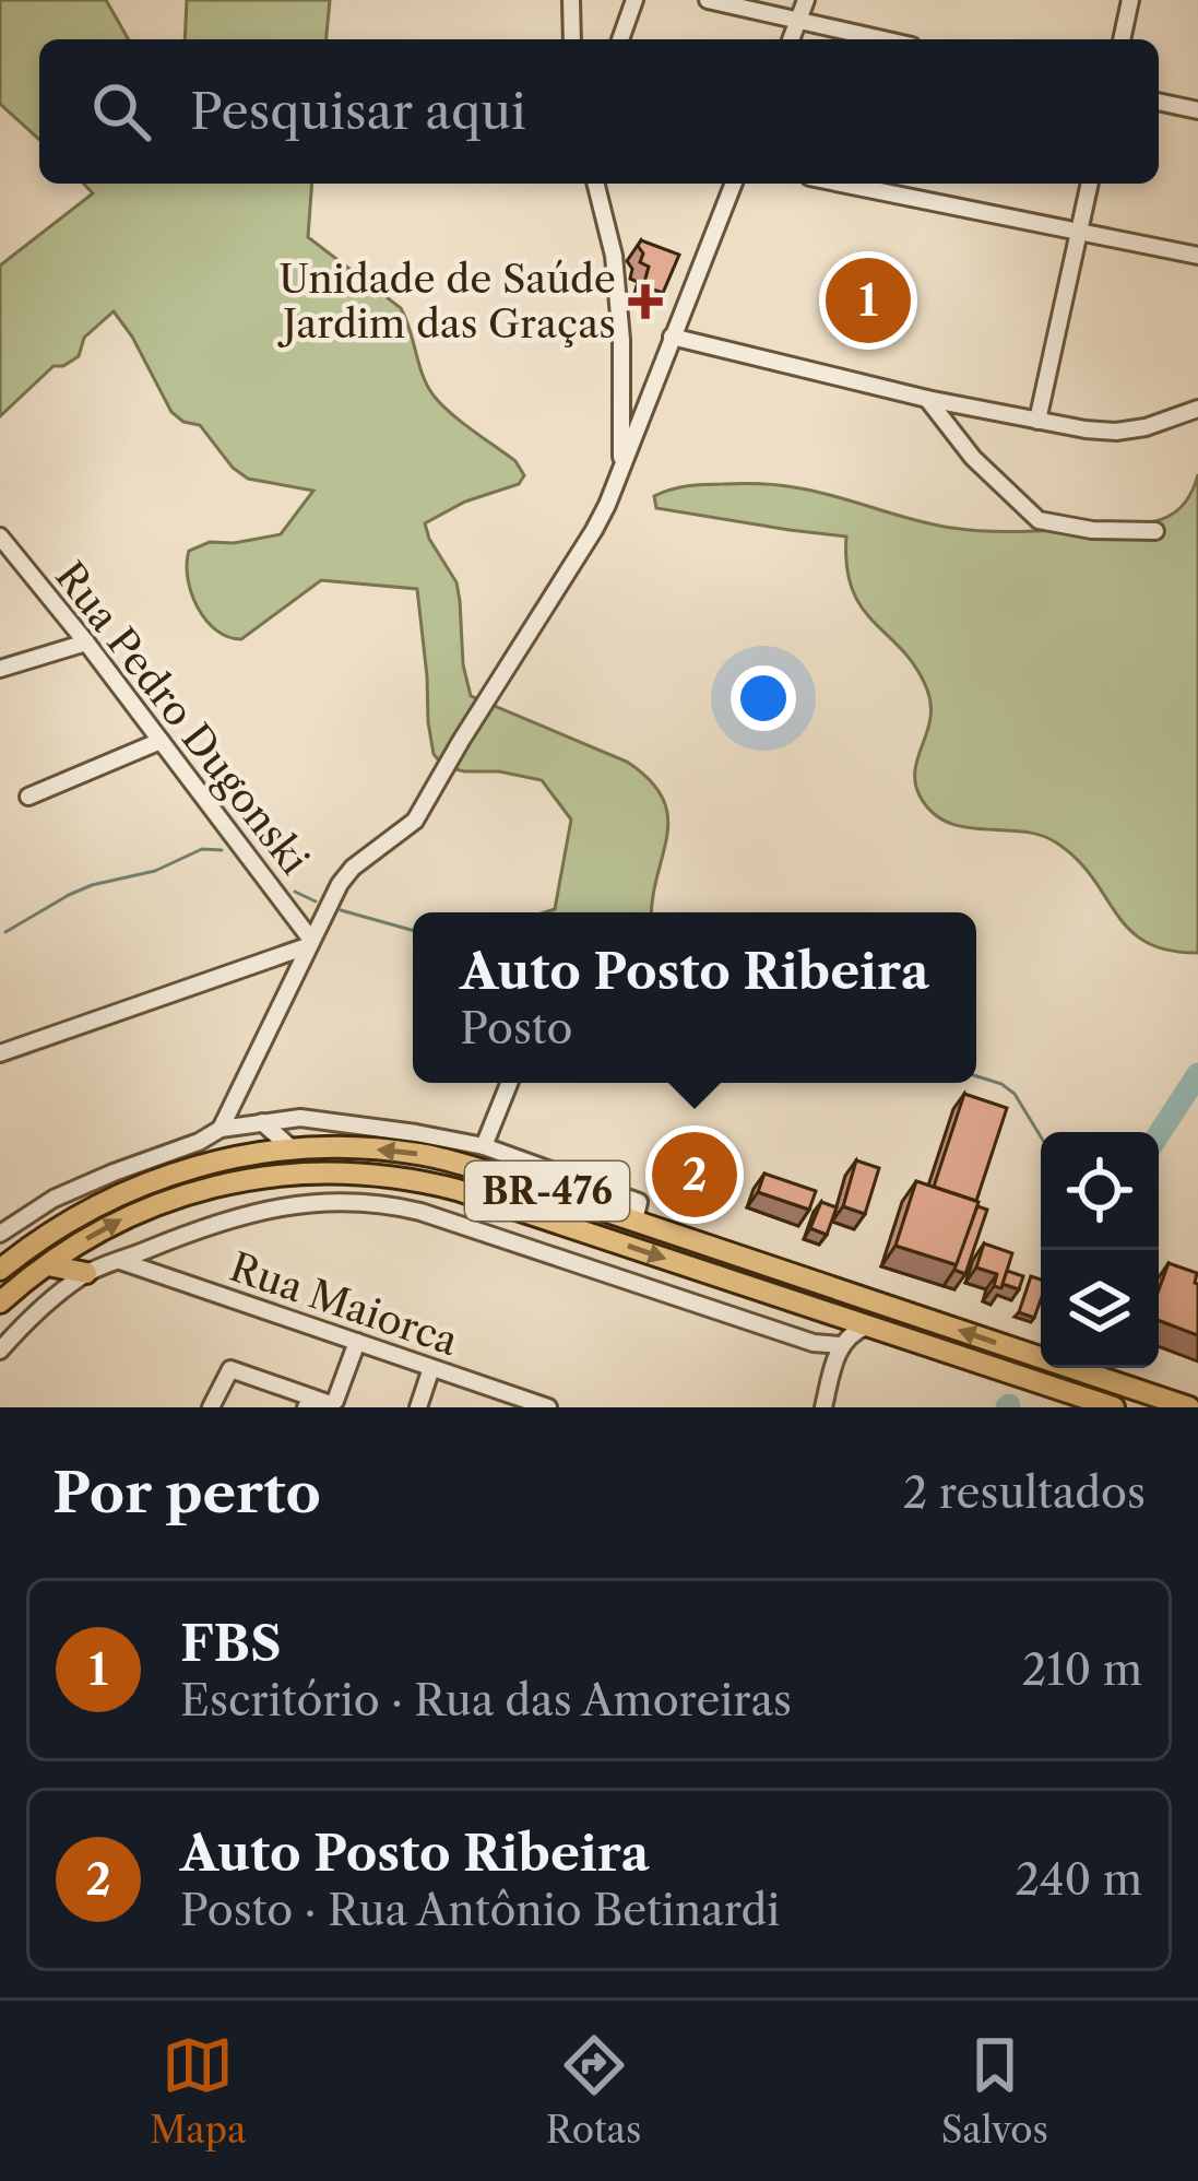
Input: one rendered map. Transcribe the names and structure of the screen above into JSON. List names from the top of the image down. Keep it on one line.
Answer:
{"streets":{"main road":["BR-476"],"street":["Rua Pedro Dugonski","Rua Maiorca"]},"places":{"health":["Unidade de Saúde Jardim das Graças"]},"page":{"search":"Pesquisar aqui","pins":["1","2"],"popup":["Auto Posto Ribeira","Posto"],"heading":["Por perto","2 resultados"],"list":[{"mark":"1","name":"FBS","note":"Escritório · Rua das Amoreiras","value":"210 m"},{"mark":"2","name":"Auto Posto Ribeira","note":"Posto · Rua Antônio Betinardi","value":"240 m"}],"nav":["Mapa","Rotas","Salvos"]}}
